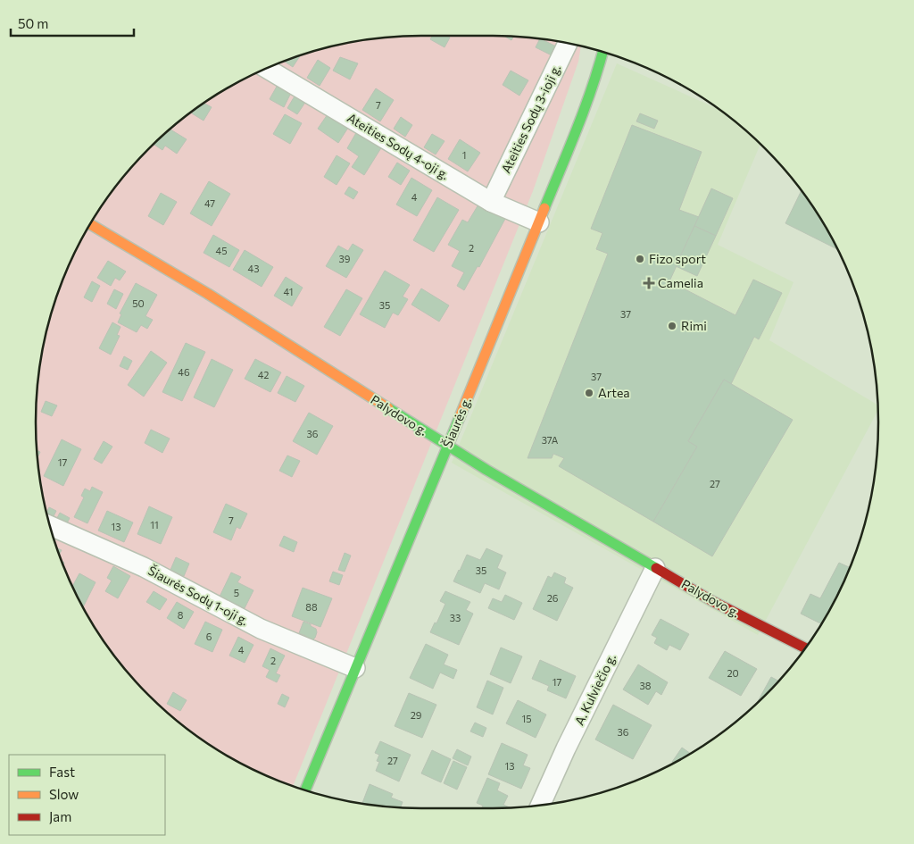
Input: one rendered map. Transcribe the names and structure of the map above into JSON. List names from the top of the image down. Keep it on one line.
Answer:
{"streets":{"street":["Ateities Sodų 3-ioji g.","Ateities Sodų 4-oji g.","Palydovo g.","Šiaurės g.","Šiaurės Sodų 1-oji g.","A. Kulviečio g."]},"crossings":[["Ateities Sodų 3-ioji g.","Ateities Sodų 4-oji g."],["Ateities Sodų 4-oji g.","Šiaurės g."],["Palydovo g.","Šiaurės g."],["Palydovo g.","A. Kulviečio g."],["Šiaurės g.","Šiaurės Sodų 1-oji g."]],"places":{"other":["Fizo sport","Rimi","Artea"],"health":["Camelia"]},"house_numbers":["7","1","4","47","2","45","39","43","41","50","35","37","46","42","37","36","37A","17","27","7","11","13","35","5","26","88","8","33","6","4","2","20","17","38","29","15","36","27","13"],"legend":["Fast","Slow","Jam"],"scale_bar":"50 m"}
